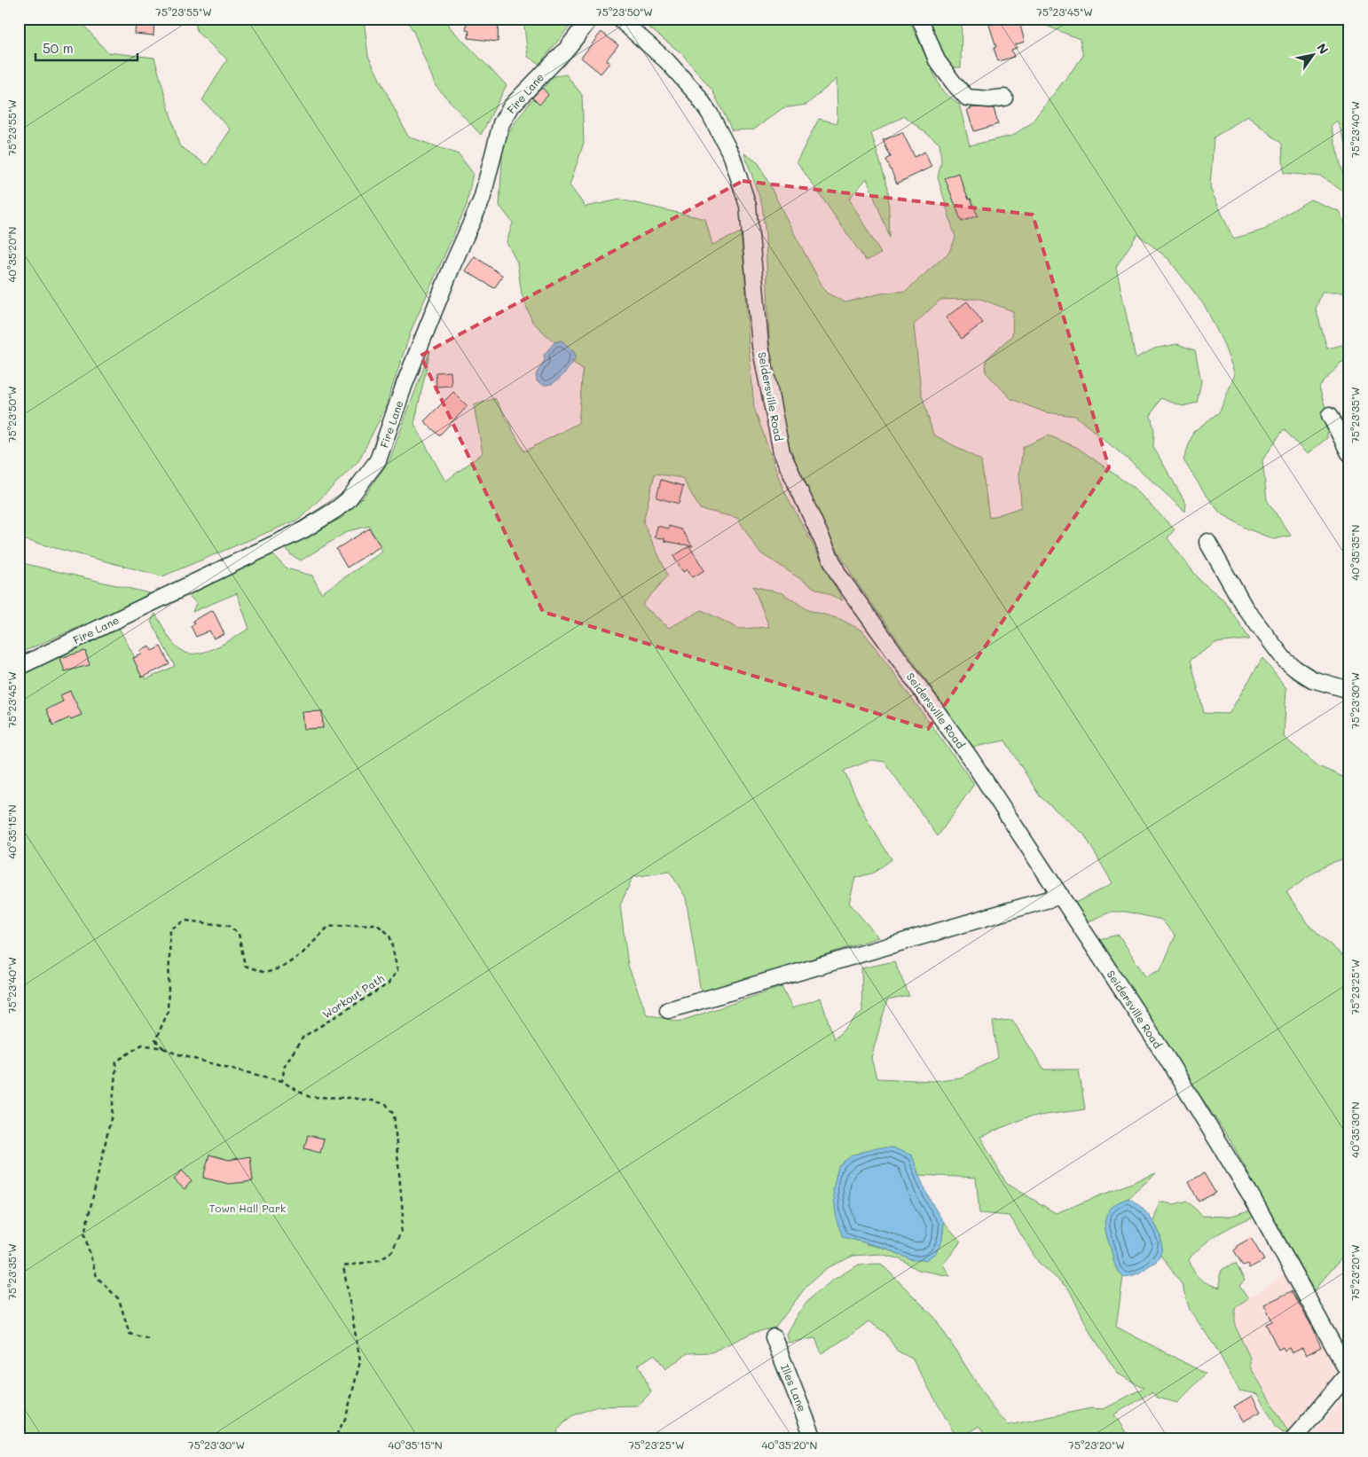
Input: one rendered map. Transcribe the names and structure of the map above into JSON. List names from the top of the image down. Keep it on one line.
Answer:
{"streets":{"street":["Fire Lane","Seidersville Road","Illes Lane"],"path":["Workout Path"]},"parks":["Town Hall Park"],"scale_bar":"50 m","north":"top right","coordinates":["75°23'55\"W","75°23'50\"W","75°23'45\"W","75°23'40\"W","40°35'20\"N","75°23'35\"W","40°35'35\"N","75°23'30\"W","40°35'15\"N","75°23'25\"W","40°35'30\"N","75°23'20\"W"]}
